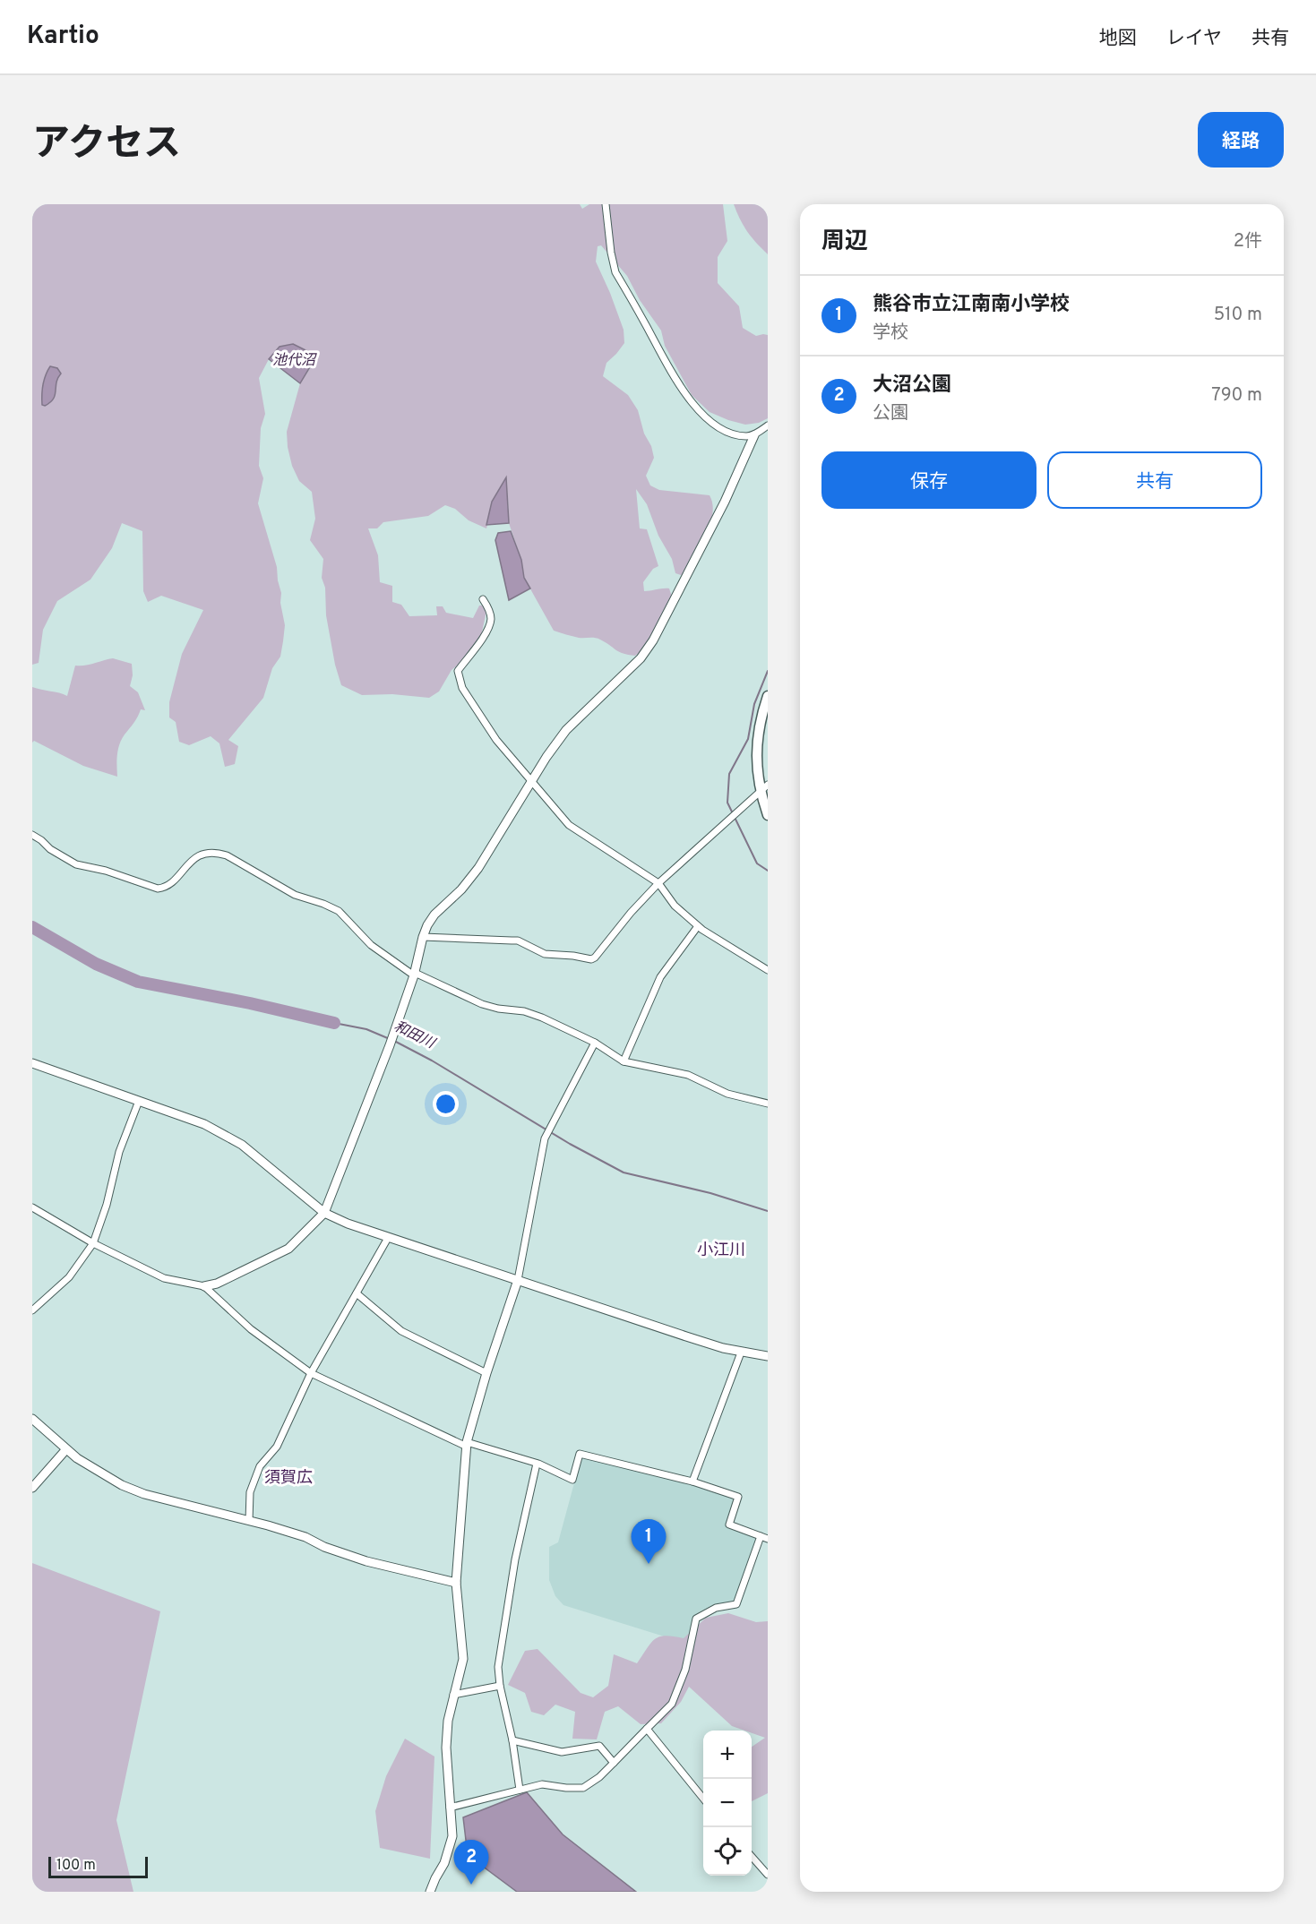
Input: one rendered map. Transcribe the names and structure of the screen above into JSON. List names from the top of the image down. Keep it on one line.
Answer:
{"districts":["小江川","須賀広"],"water":["池代沼","和田川"],"scale_bar":"100 m","page":{"header":"Kartio","nav":["地図","レイヤ","共有"],"title":"アクセス","buttons":["経路",["保存","共有"]],"heading":["周辺","2件"],"list":[{"mark":"1","name":"熊谷市立江南南小学校","note":"学校","value":"510 m"},{"mark":"2","name":"大沼公園","note":"公園","value":"790 m"}],"pins":["1","2"],"map_buttons":["+","−"],"scale":"100 m"}}
